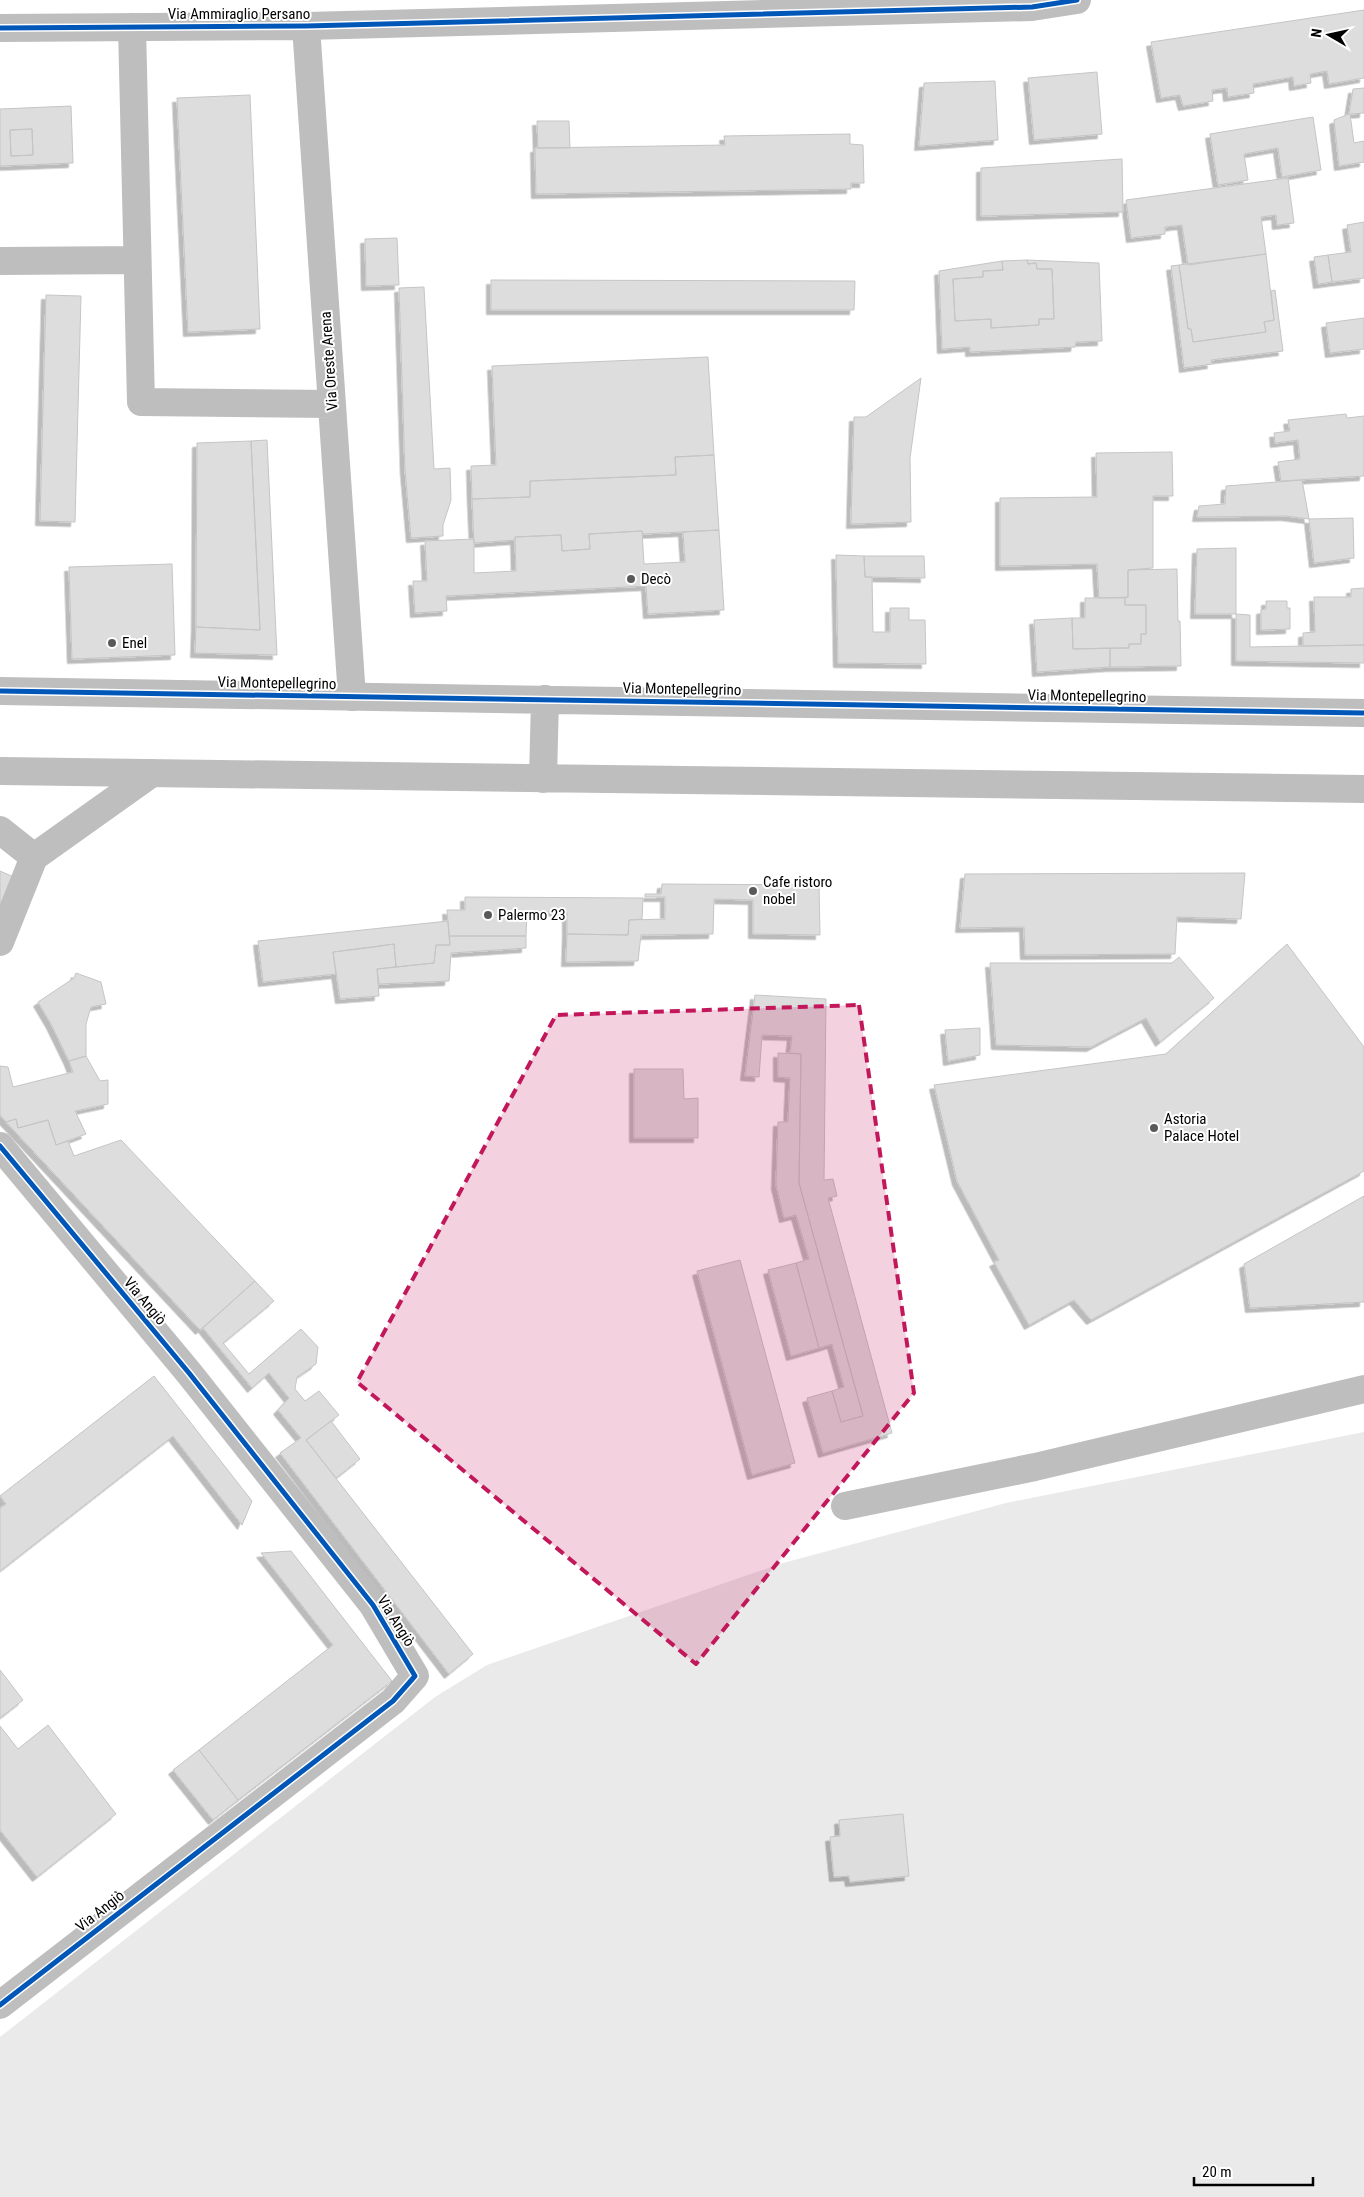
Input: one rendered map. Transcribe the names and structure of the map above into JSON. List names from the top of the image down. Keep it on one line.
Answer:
{"streets":{"street":["Via Ammiraglio Persano","Via Oreste Arena","Via Montepellegrino","Via Angiò"]},"crossings":[["Via Ammiraglio Persano","Via Oreste Arena"],["Via Oreste Arena","Via Montepellegrino"]],"places":["Decò","Enel","Cafe ristoro nobel","Palermo 23","Astoria Palace Hotel"],"scale_bar":"20 m","north":"left"}
